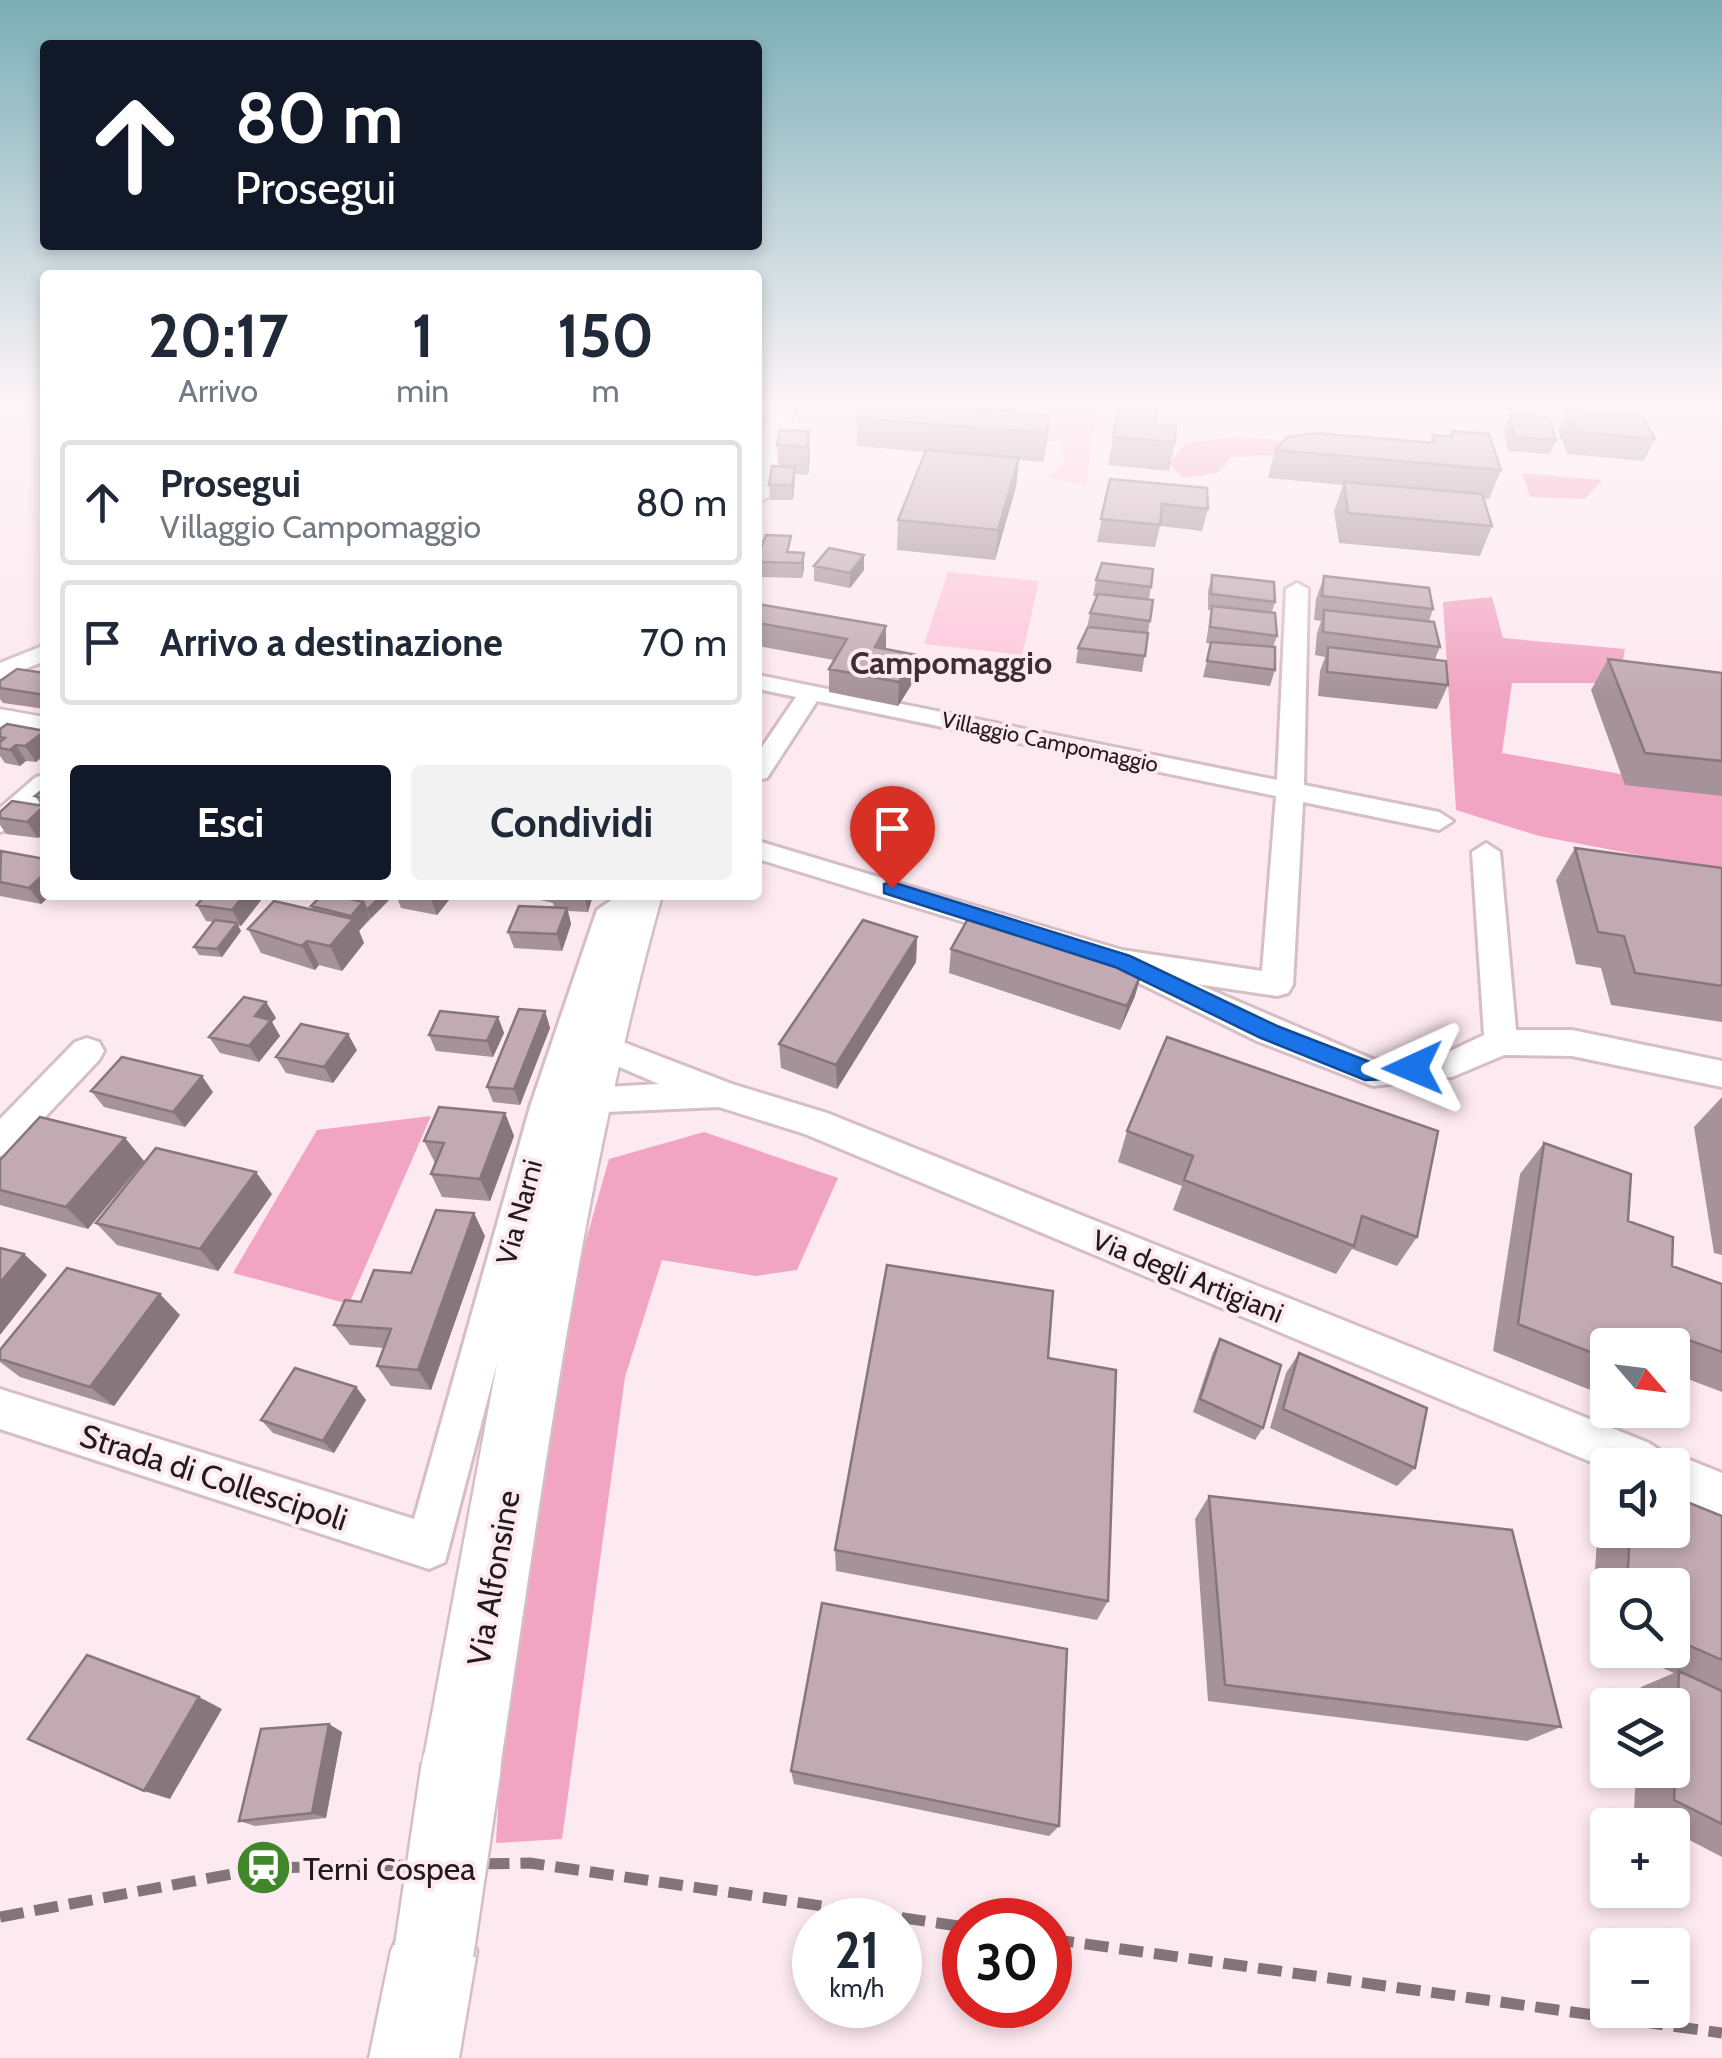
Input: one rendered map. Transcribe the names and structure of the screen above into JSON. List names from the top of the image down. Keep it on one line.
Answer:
{"streets":{"main road":["Via Narni","Via Alfonsine"],"street":["Villaggio Campomaggio","Via degli Artigiani","Strada di Collescipoli"]},"crossings":[["Via Narni","Via degli Artigiani"],["Via Narni","Strada di Collescipoli"],["Via Narni","Via Alfonsine"],["Via degli Artigiani","Via Alfonsine"]],"districts":["Campomaggio"],"places":{"station":["Terni Cospea"]},"north":"bottom right","page":{"turn":["80 m","Prosegui"],"eta":["20:17","Arrivo","1","min","150","m"],"list":[{"name":"Prosegui","note":"Villaggio Campomaggio","value":"80 m"},{"name":"Arrivo a destinazione","value":"70 m"}],"buttons":["Esci","Condividi"],"map_buttons":["+","−"],"speed":"21 km/h","limit":"30"}}
